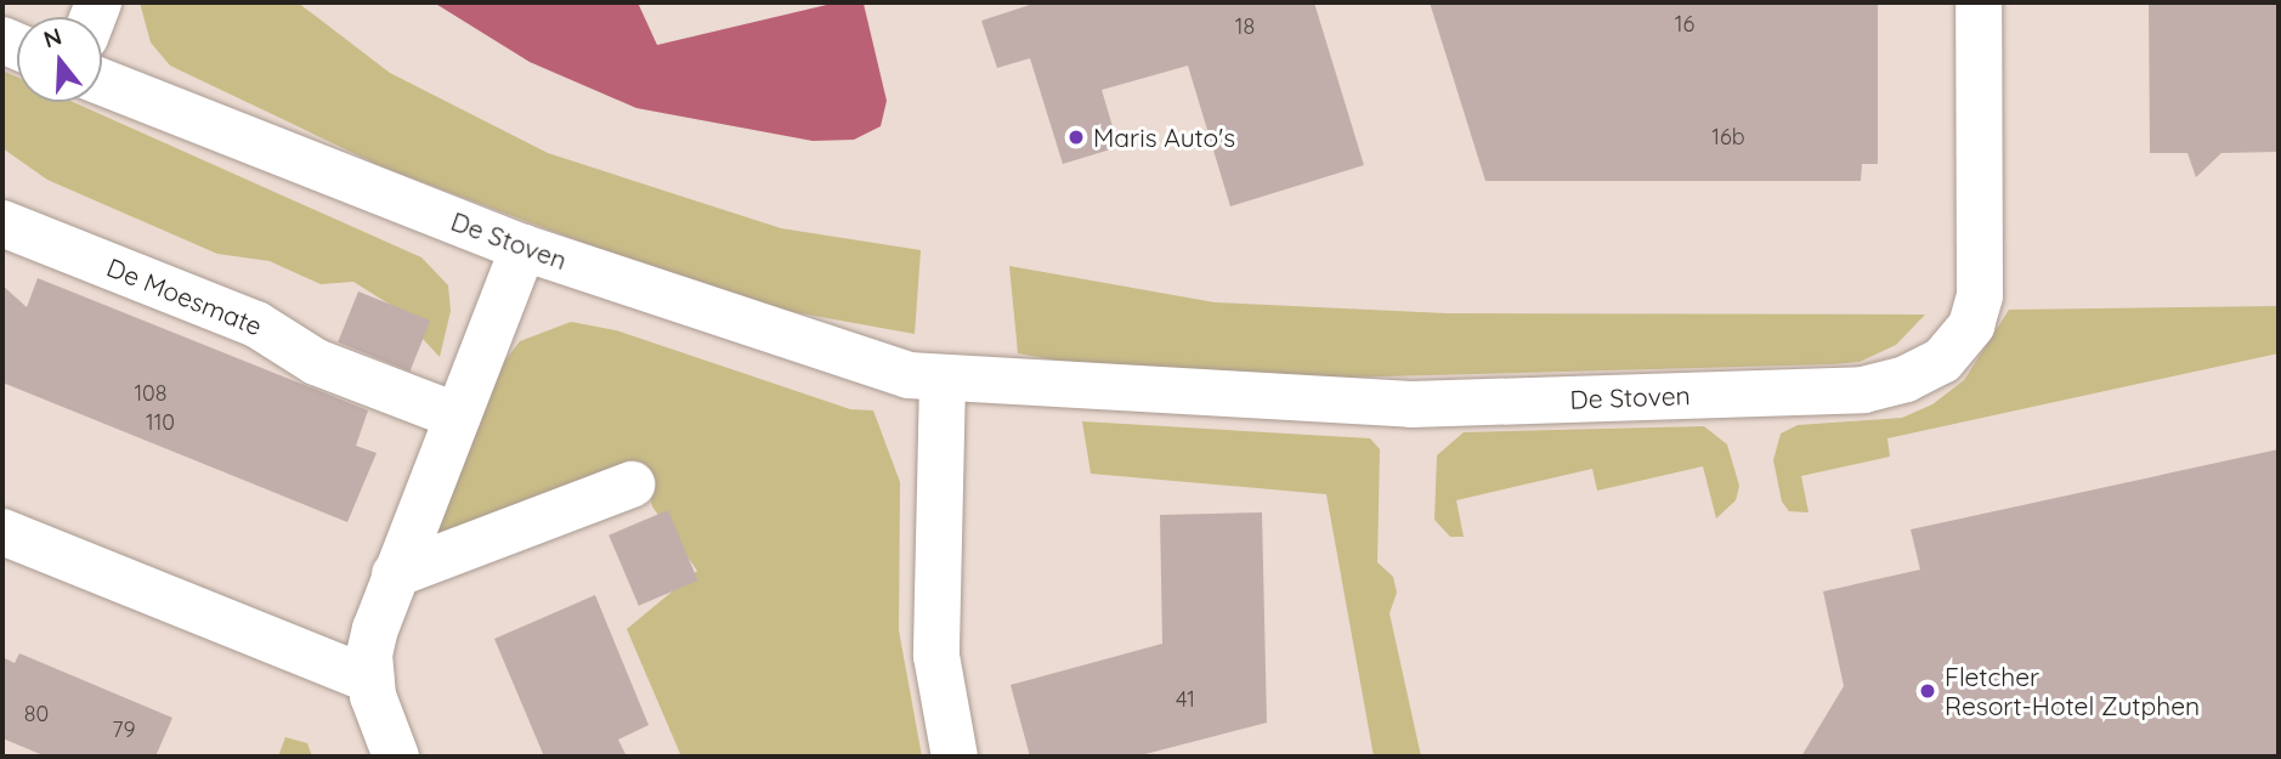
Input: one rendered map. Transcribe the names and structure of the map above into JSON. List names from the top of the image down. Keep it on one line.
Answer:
{"streets":{"street":["De Stoven","De Moesmate"]},"places":["Maris Auto's","Fletcher Resort-Hotel Zutphen"],"house_numbers":["16","18","16b","108","110","41","80","79"],"north":"top"}
